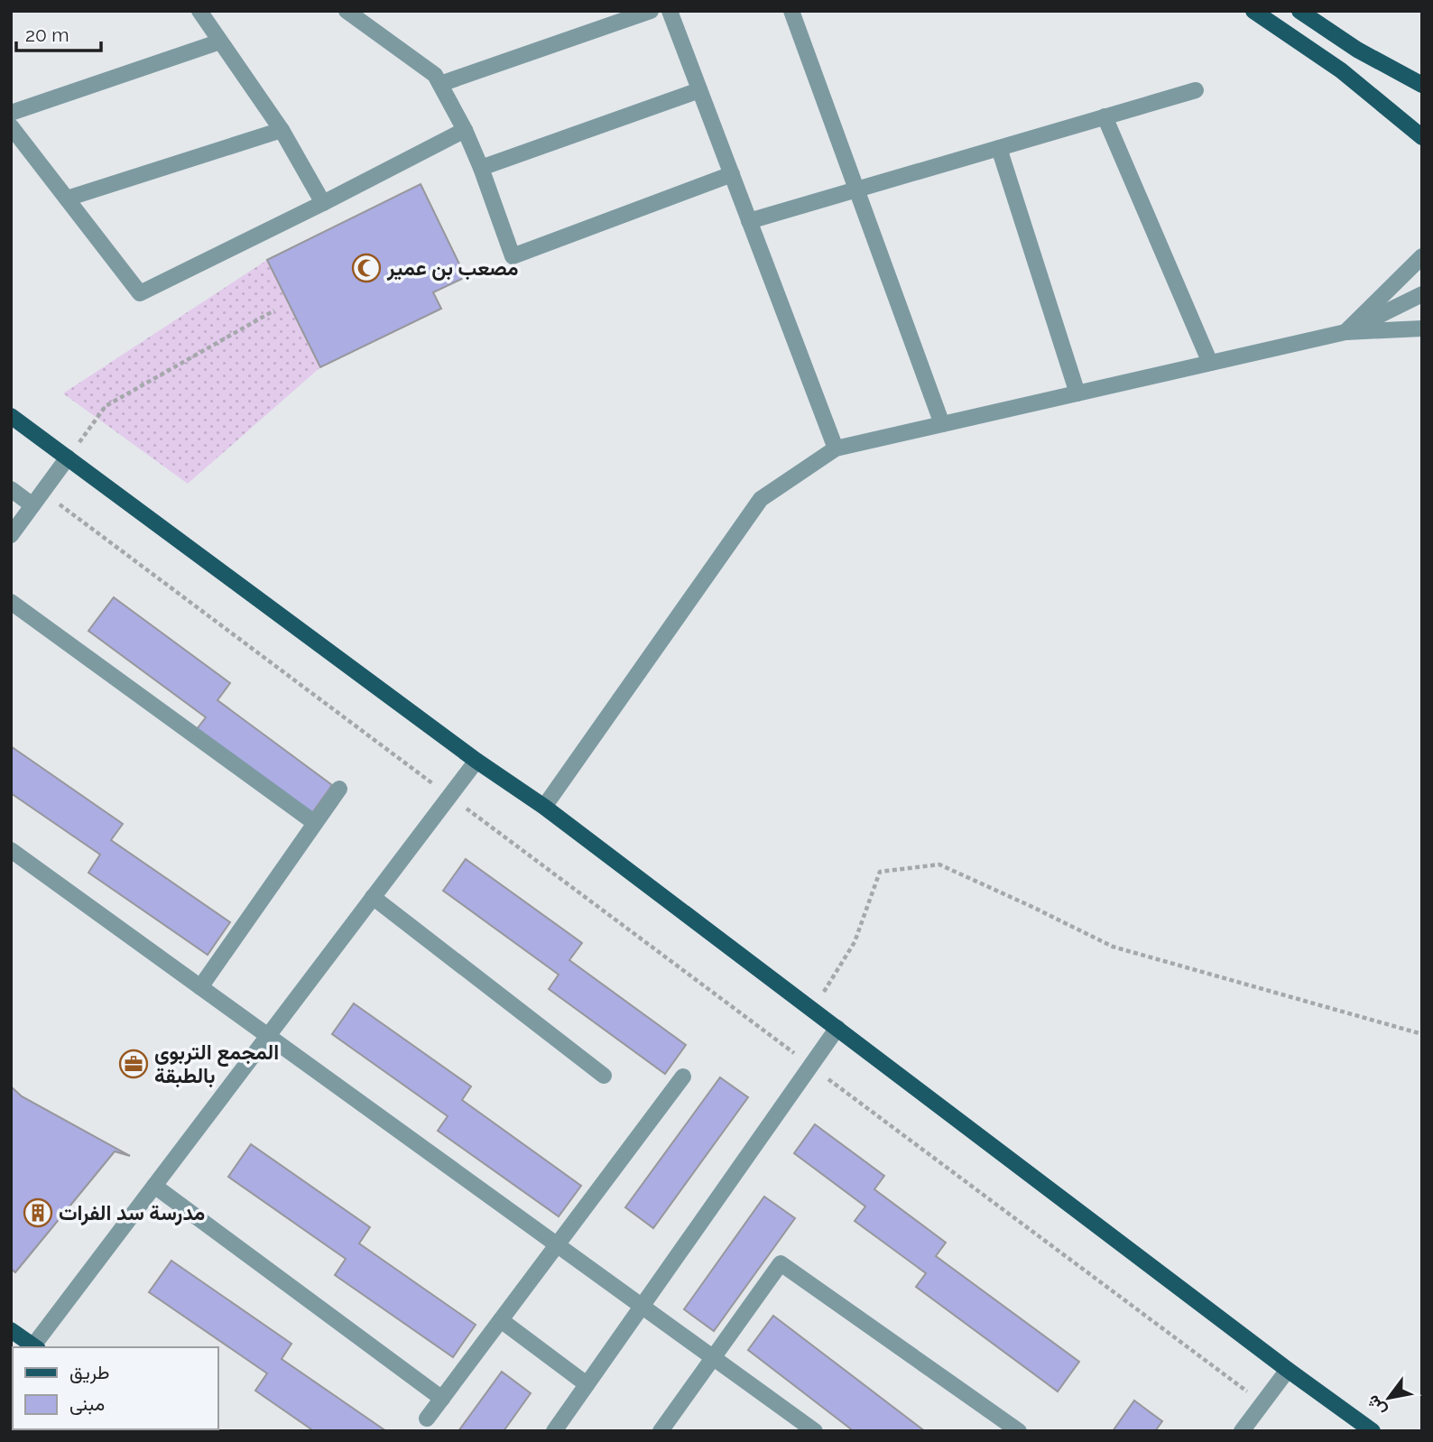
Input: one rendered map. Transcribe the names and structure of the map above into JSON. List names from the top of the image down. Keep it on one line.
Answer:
{"places":{"mosque":["مصعب بن عمير"],"office":["المجمع التربوي بالطبقة"],"building":["مدرسة سد الفرات"]},"legend":["طريق","مبنى"],"scale_bar":"20 m","north":"bottom left"}
